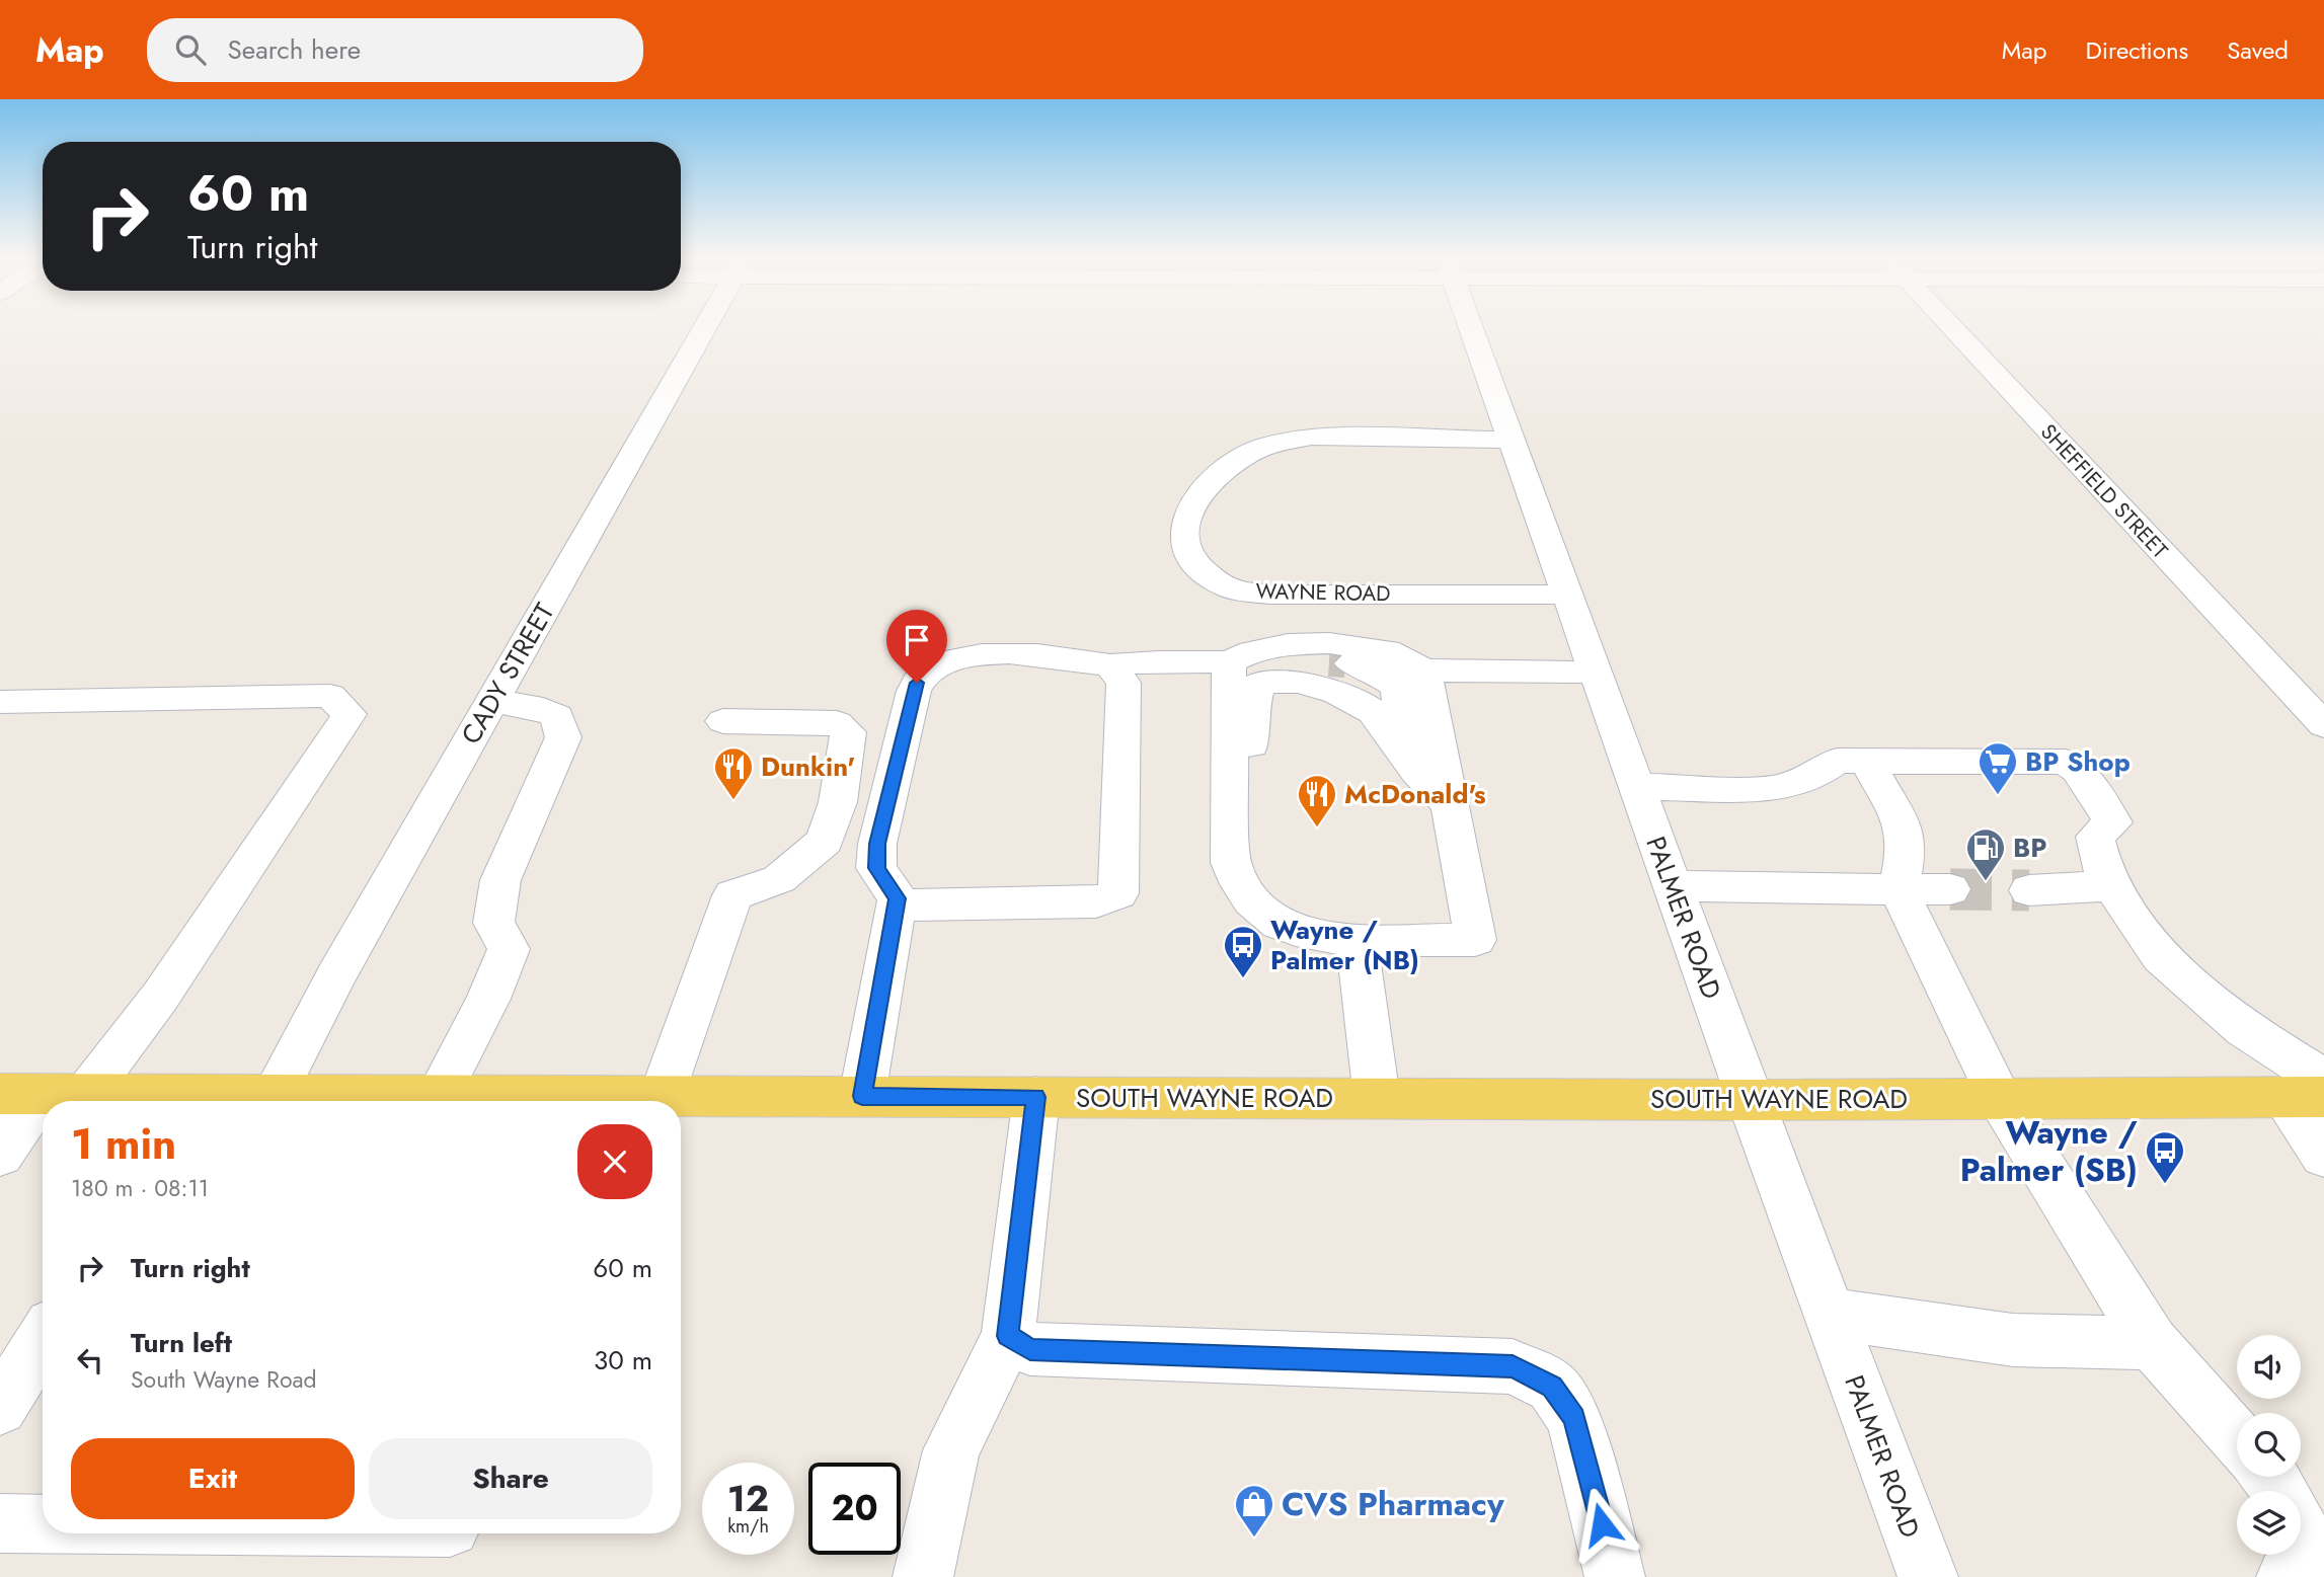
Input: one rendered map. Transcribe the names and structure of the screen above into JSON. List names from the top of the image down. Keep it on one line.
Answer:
{"streets":{"main road":["SOUTH WAYNE ROAD"],"street":["SHEFFIELD STREET","WAYNE ROAD","CADY STREET","PALMER ROAD"]},"crossings":[["WAYNE ROAD","PALMER ROAD"],["CADY STREET","SOUTH WAYNE ROAD"],["PALMER ROAD","SOUTH WAYNE ROAD"]],"places":{"supermarket":["BP Shop"],"restaurant":["Dunkin'","McDonald's"],"fuel station":["BP"],"bus stop":["Wayne / Palmer (NB)","Wayne / Palmer (SB)"],"shop":["CVS Pharmacy"]},"page":{"header":"Map","search":"Search here","nav":["Map","Directions","Saved"],"turn":["60 m","Turn right"],"heading":["1 min","180 m · 08:11"],"list":[{"name":"Turn right","value":"60 m"},{"name":"Turn left","note":"South Wayne Road","value":"30 m"}],"buttons":["Exit","Share"],"speed":"12 km/h","limit":"20"}}
